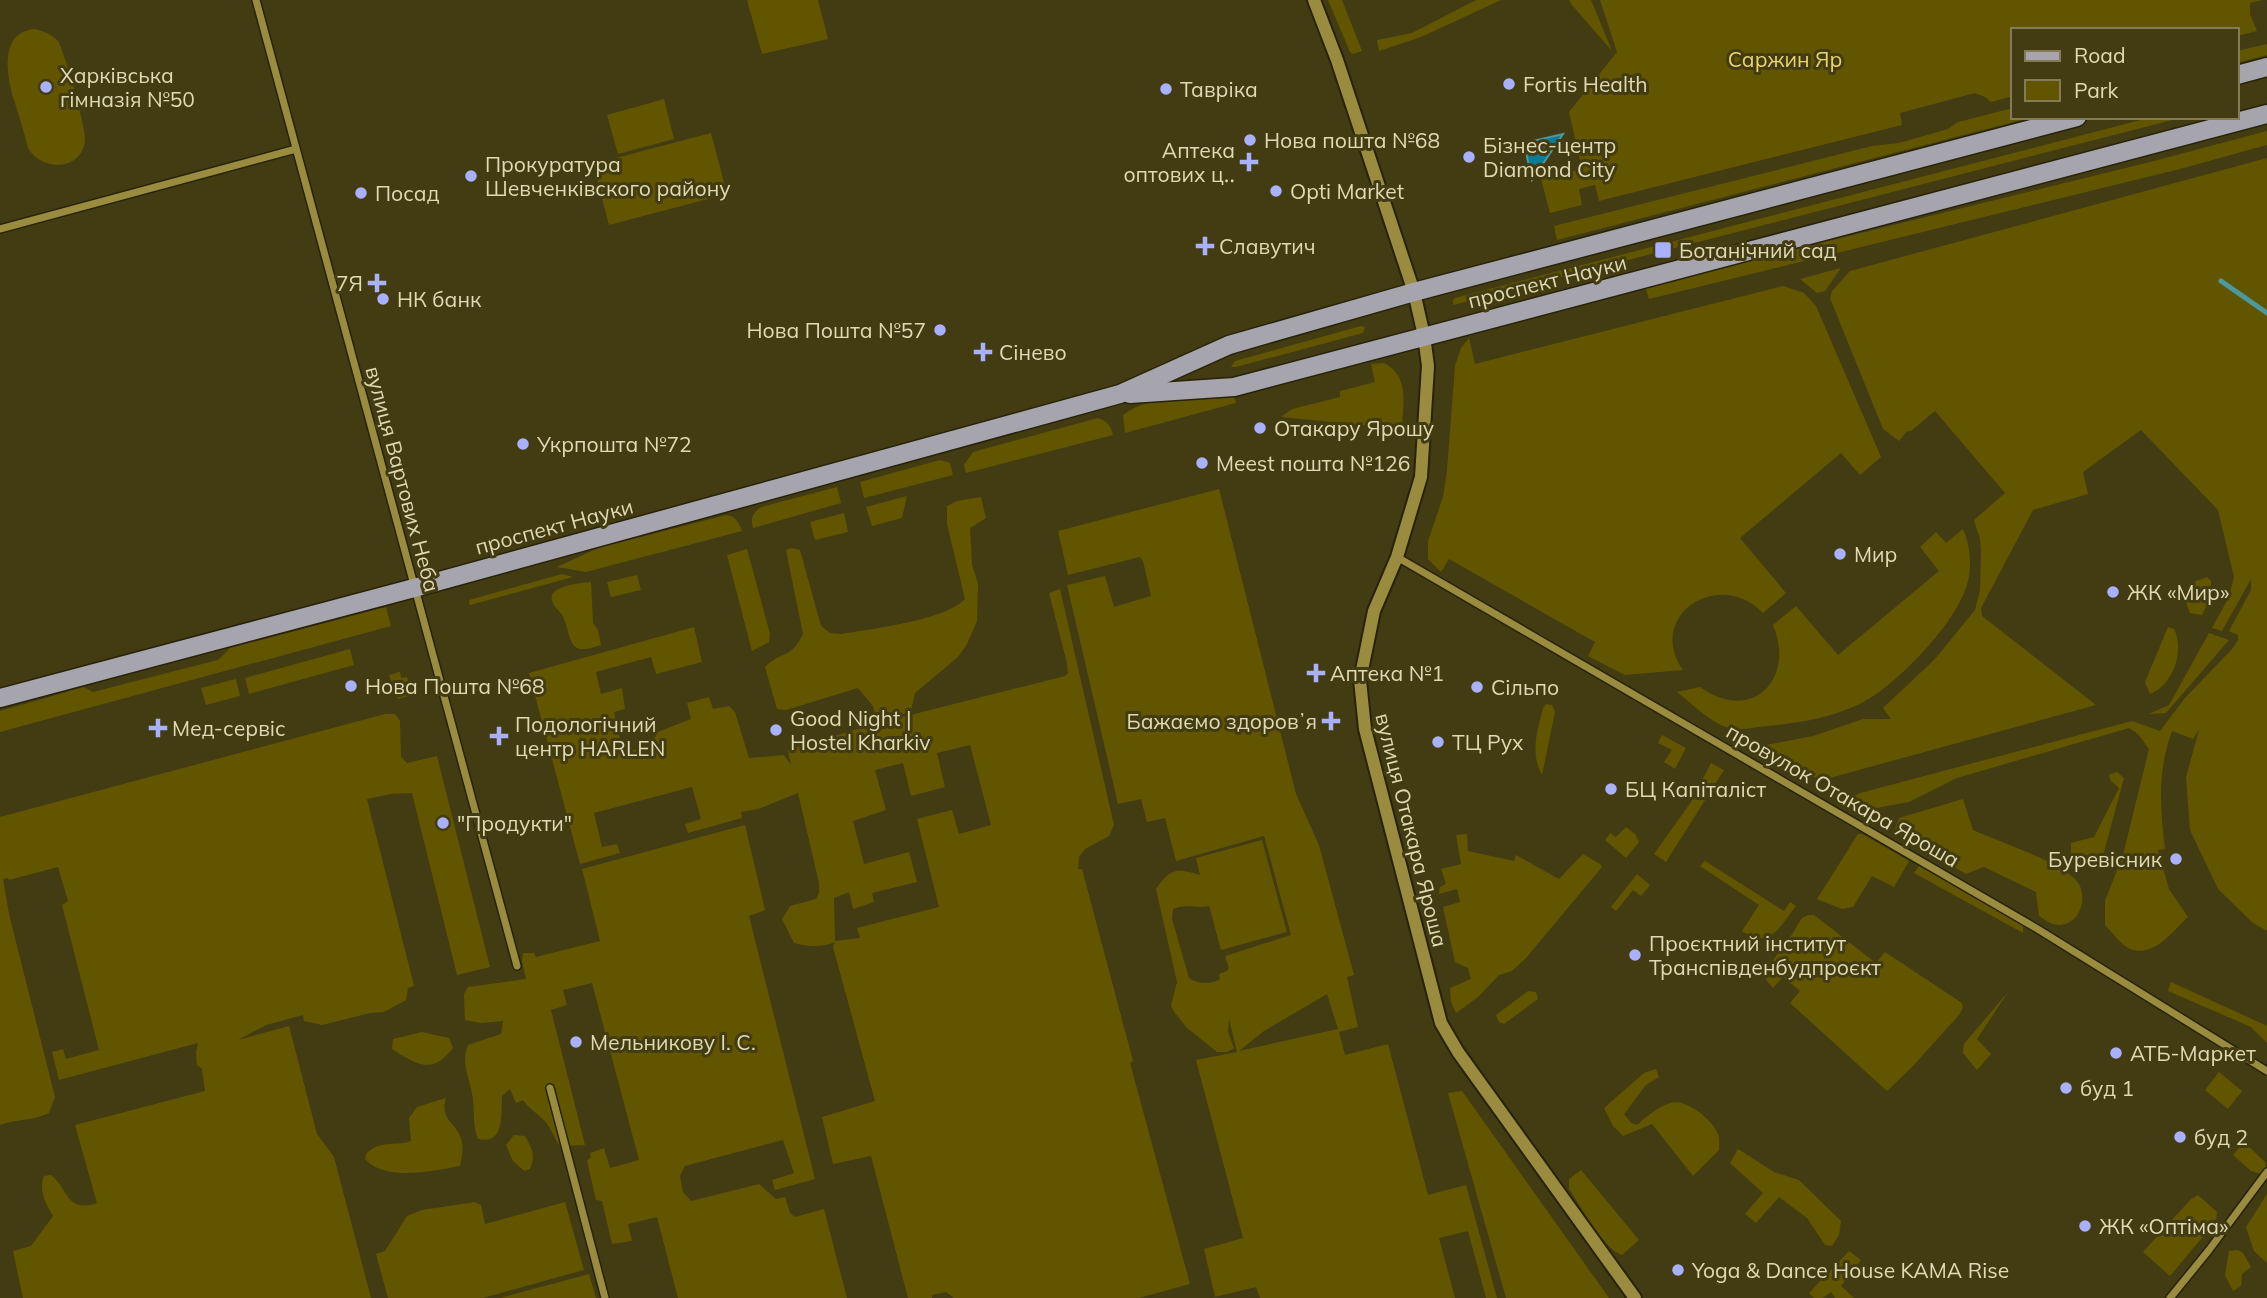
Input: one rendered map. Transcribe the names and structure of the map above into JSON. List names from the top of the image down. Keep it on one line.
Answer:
{"streets":{"main road":["проспект Науки"],"street":["вулиця Вартових Неба","провулок Отакара Яроша","вулиця Отакара Яроша"]},"crossings":[["проспект Науки","вулиця Вартових Неба"],["проспект Науки","вулиця Отакара Яроша"],["провулок Отакара Яроша","вулиця Отакара Яроша"]],"parks":["Саржин Яр"],"places":{"other":["Fortis Health","Харківська гімназія №50","Тавріка","Нова пошта №68","Бізнес-центр Diamond City","Прокуратура Шевченківского району","Opti Market","Посад","НК банк","Нова Пошта №57","Отакару Ярошу","Укрпошта №72","Meest пошта №126","Мир","ЖК «Мир»","Нова Пошта №68","Сільпо","Good Night | Hostel Kharkiv","ТЦ Рух","БЦ Капіталіст","\"Продукти\"","Буревісник","Проєктний інститут Транспівденбудпроєкт","Мельникову І. С.","АТБ-Маркет","буд 1","буд 2","ЖК «Оптіма»","Yoga & Dance House KAMA Rise"],"health":["Аптека оптових ц‥","Славутич","7Я","Сінево","Аптека №1","Бажаємо здоровʼя","Мед-сервіс","Подологічний центр HARLEN"],"transit":["Ботанічний сад"]},"legend":["Road","Park"]}
